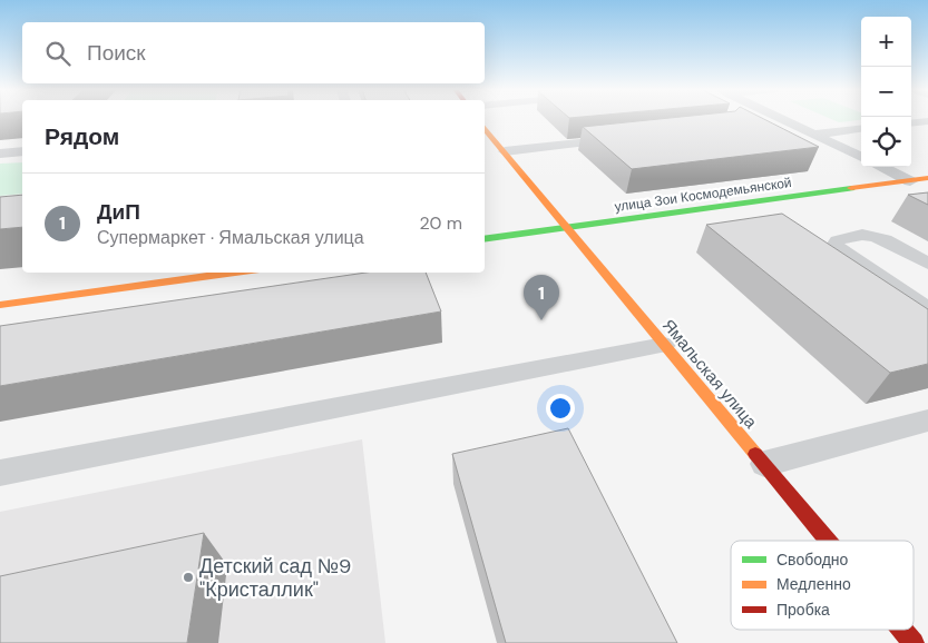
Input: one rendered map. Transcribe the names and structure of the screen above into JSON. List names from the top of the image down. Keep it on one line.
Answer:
{"streets":{"street":["улица Зои Космодемьянской","Ямальская улица"]},"crossings":[["улица Зои Космодемьянской","Ямальская улица"]],"places":["Детский сад №9 \"Кристаллик\""],"legend":["Свободно","Медленно","Пробка"],"page":{"map_buttons":["+","−"],"search":"Поиск","heading":"Рядом","list":[{"mark":"1","name":"ДиП","note":"Супермаркет · Ямальская улица","value":"20 m"}],"pins":"1"}}
